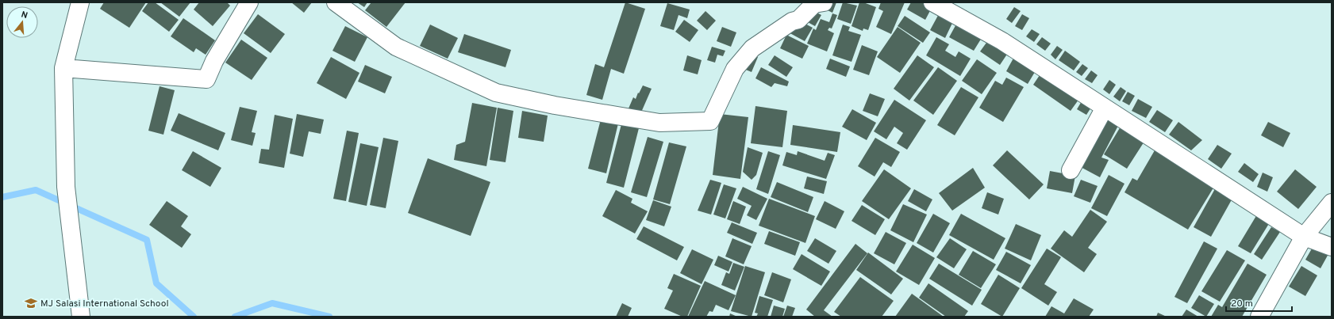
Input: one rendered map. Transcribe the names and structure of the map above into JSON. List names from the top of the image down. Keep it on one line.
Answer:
{"places":{"school or university":["MJ Salasi International School"]},"scale_bar":"20 m","north":"top"}
